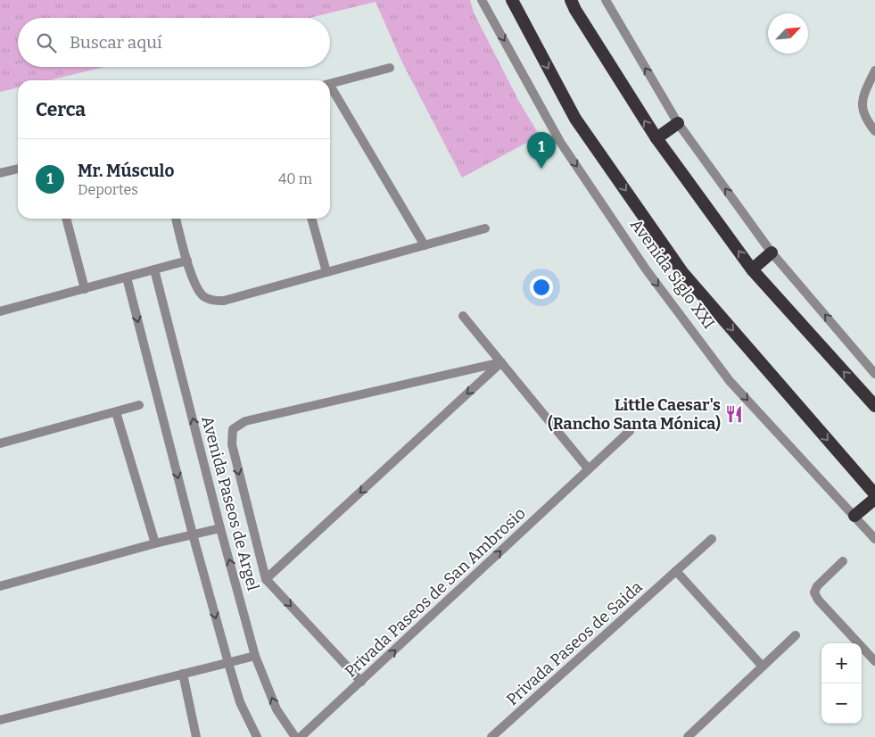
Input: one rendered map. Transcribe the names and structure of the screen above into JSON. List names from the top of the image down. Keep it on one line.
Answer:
{"streets":{"highway":["Avenida Siglo XXI"],"street":["Avenida Paseos de Argel","Privada Paseos de San Ambrosio","Privada Paseos de Saida"]},"one_way":["Privada Paseos de San Ambrosio"],"places":{"restaurant":["Little Caesar's (Rancho Santa Mónica)"]},"north":"top right","page":{"search":"Buscar aquí","heading":"Cerca","pins":"1","list":[{"mark":"1","name":"Mr. Músculo","note":"Deportes","value":"40 m"}],"map_buttons":["+","−"]}}
